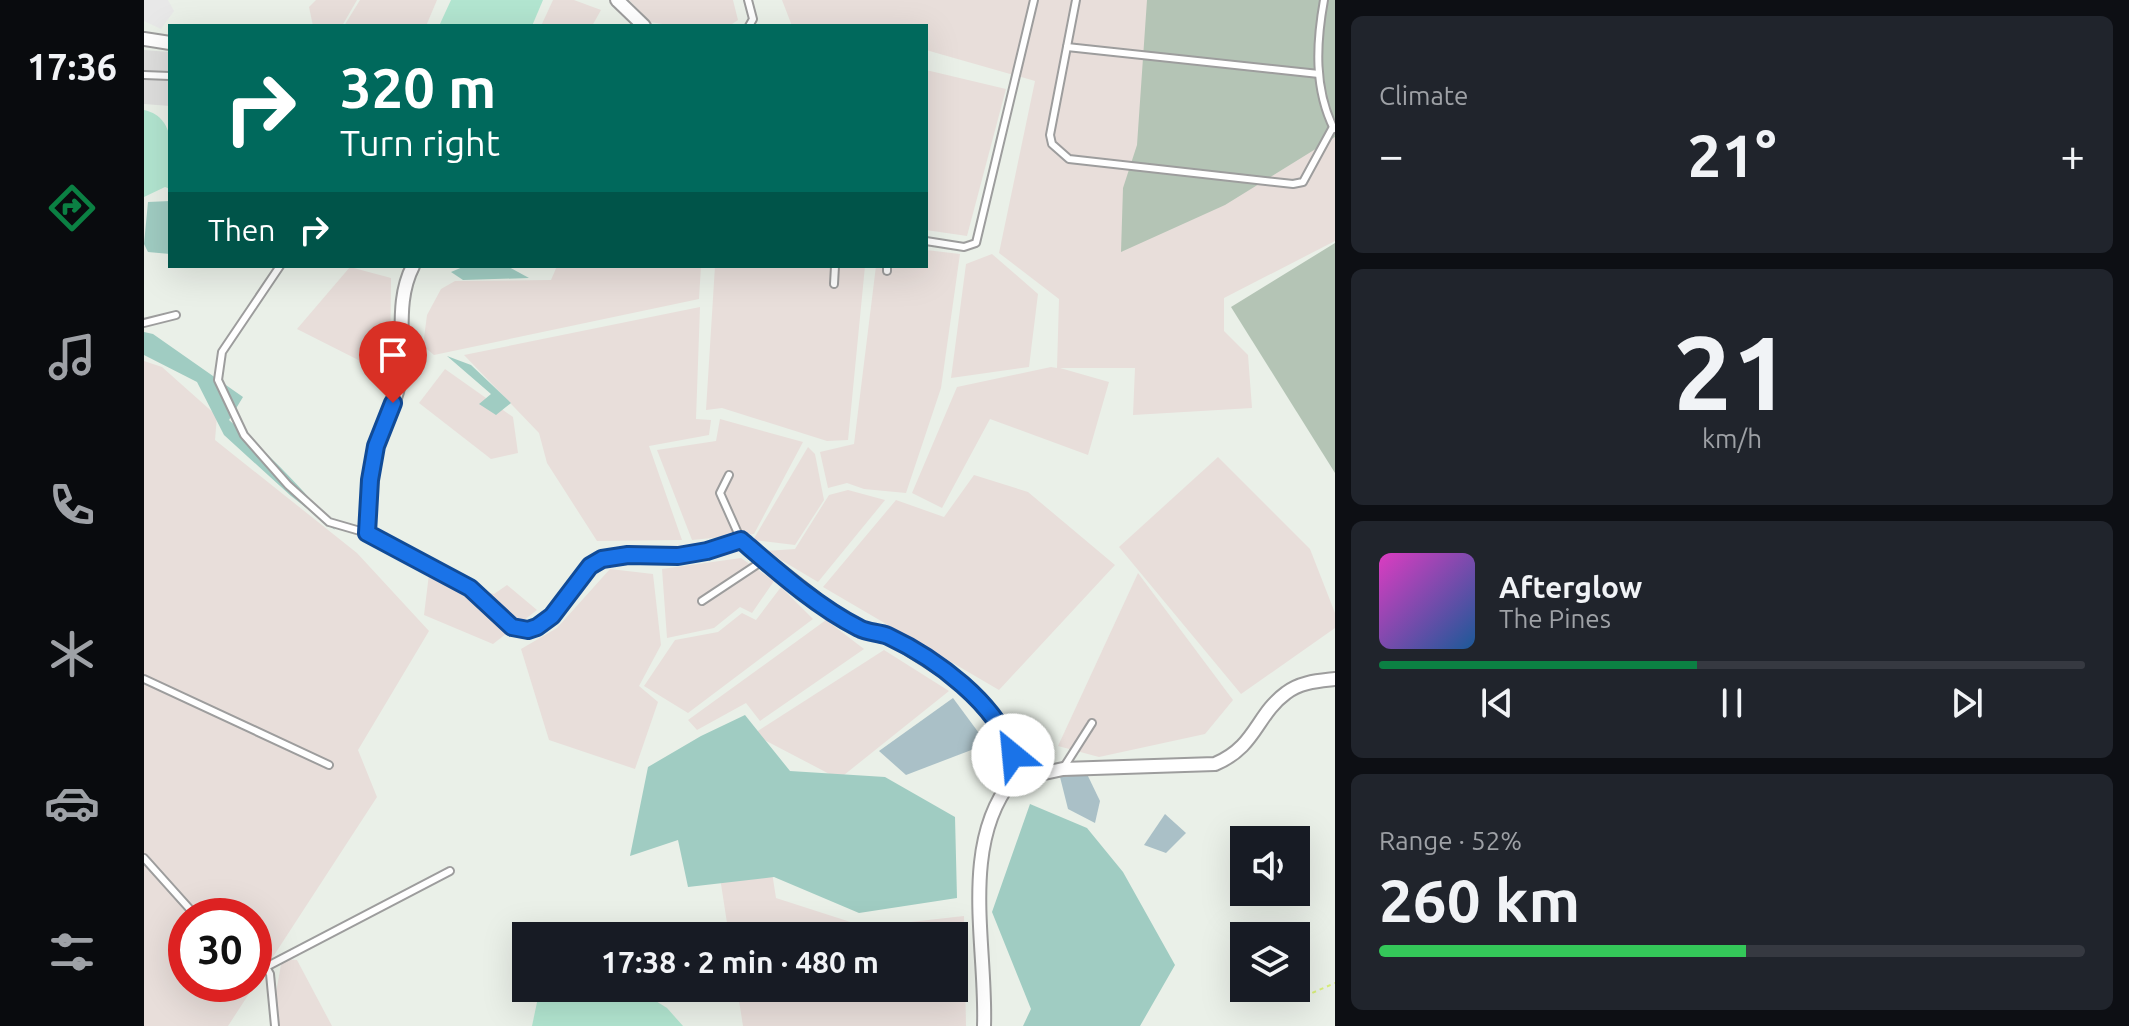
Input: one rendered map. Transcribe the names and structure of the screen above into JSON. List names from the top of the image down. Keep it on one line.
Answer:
{"page":{"tabs":"17:36","tile":["Climate",["21","km/h"],["Range · 52%","260 km"]],"turn":["320 m","Turn right"],"heat":["−","21°","+"],"then":"Then","song":["Afterglow","The Pines"],"limit":"30","trip":"17:38 · 2 min · 480 m"}}
